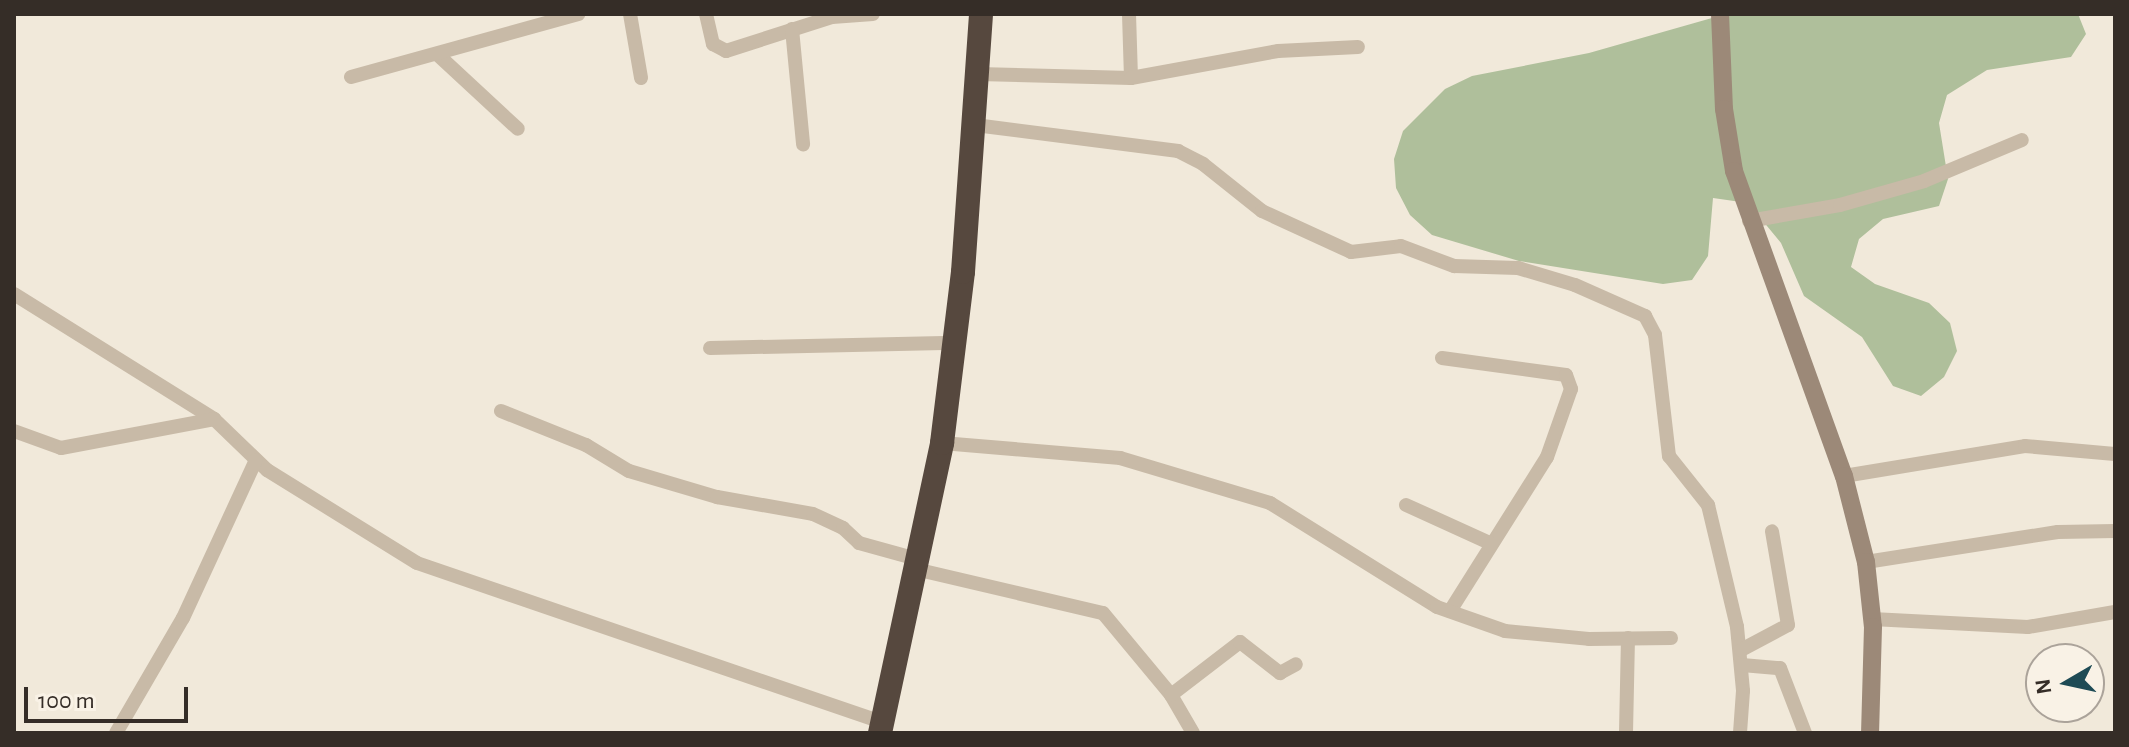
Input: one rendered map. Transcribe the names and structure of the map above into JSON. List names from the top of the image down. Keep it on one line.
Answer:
{"scale_bar":"100 m","north":"left"}
